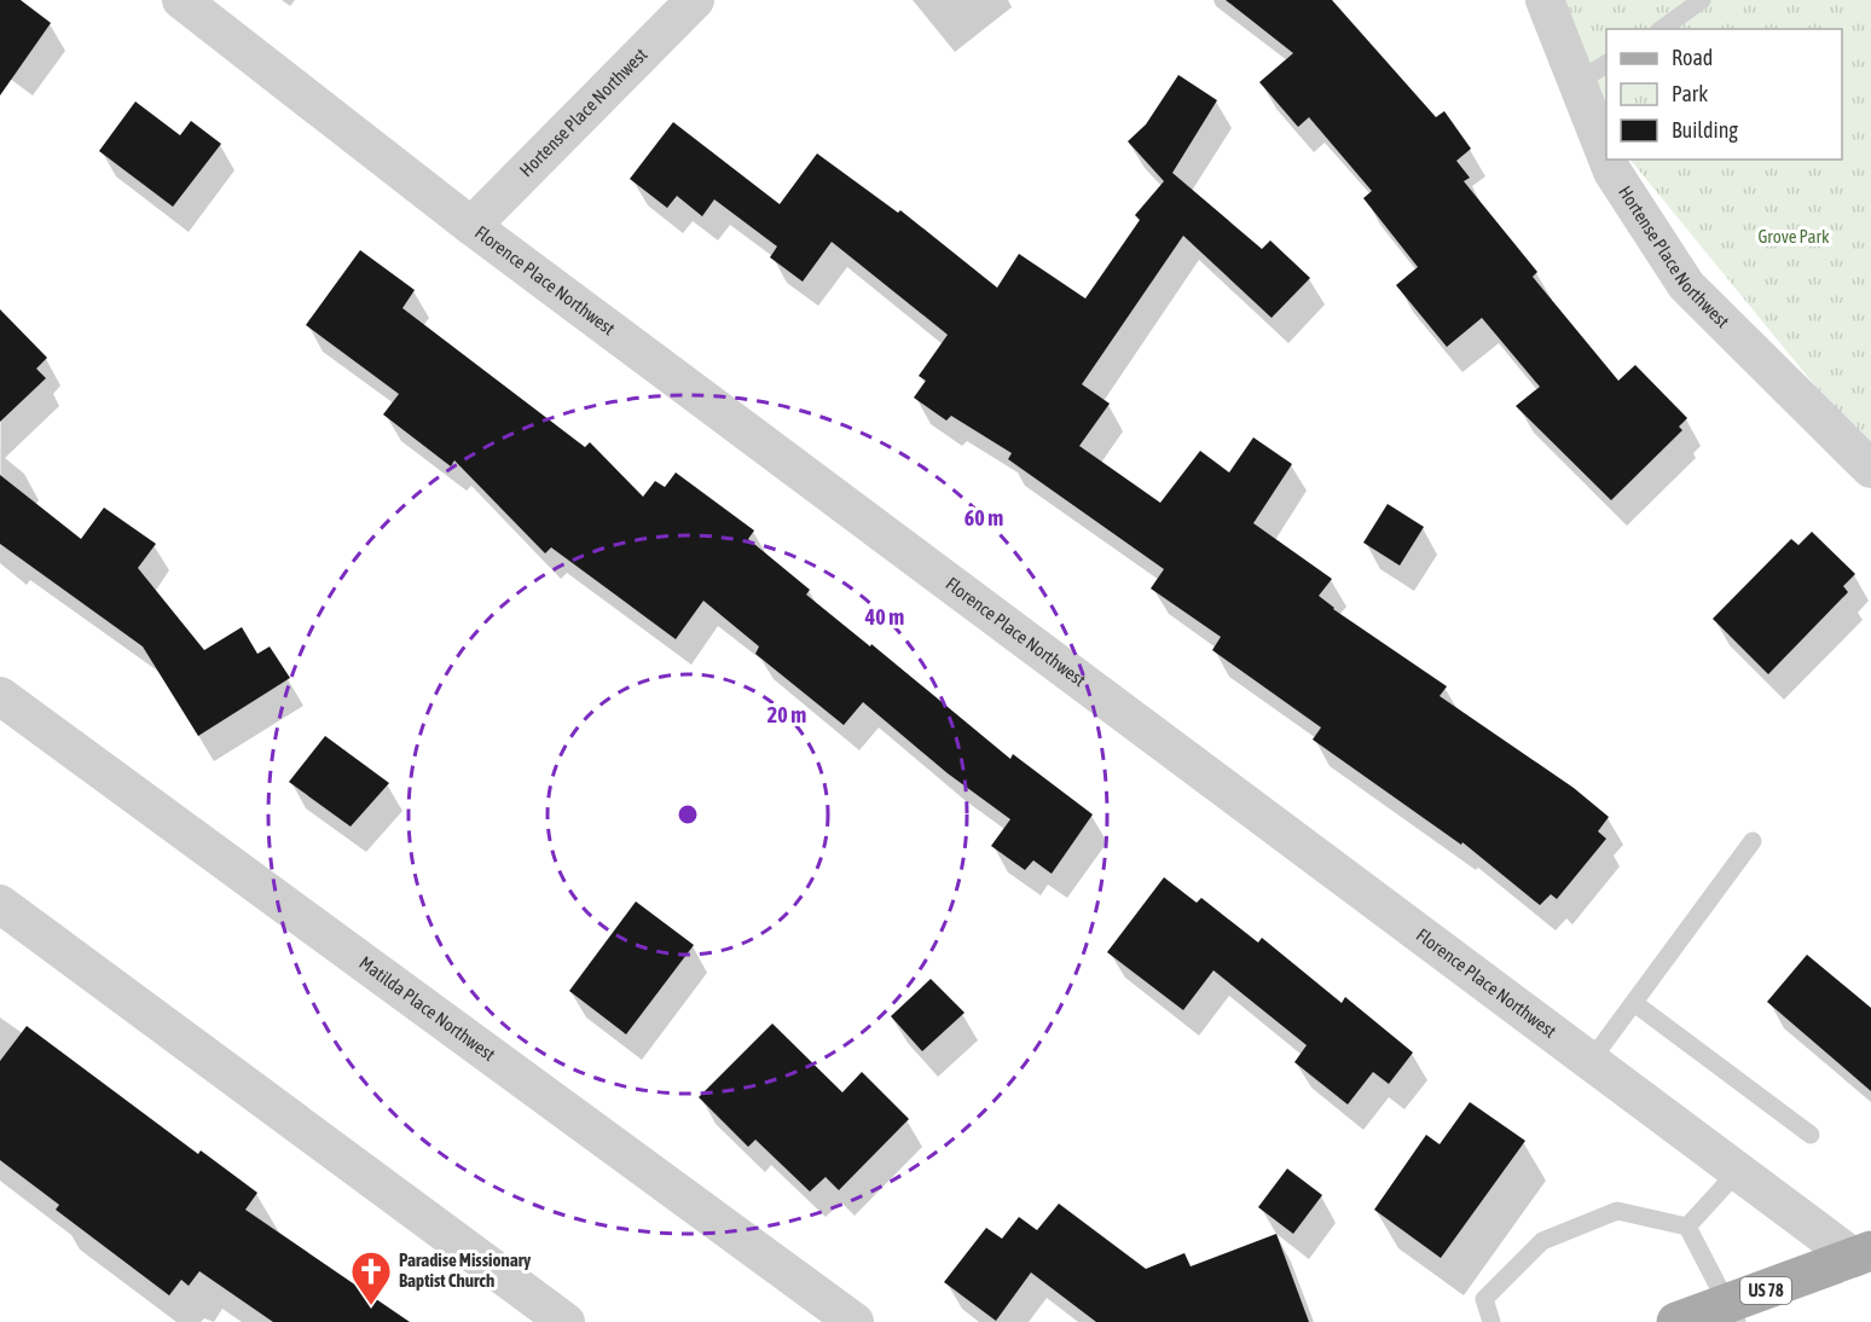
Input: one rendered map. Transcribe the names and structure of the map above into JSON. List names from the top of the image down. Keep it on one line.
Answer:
{"streets":{"main road":["US 78"],"street":["Hortense Place Northwest","Florence Place Northwest","Matilda Place Northwest"]},"crossings":[["Hortense Place Northwest","Florence Place Northwest"],["Florence Place Northwest","US 78"]],"parks":["Grove Park"],"places":{"church":["Paradise Missionary Baptist Church"]},"legend":["Road","Park","Building"],"rings":["60 m","40 m","20 m"]}
